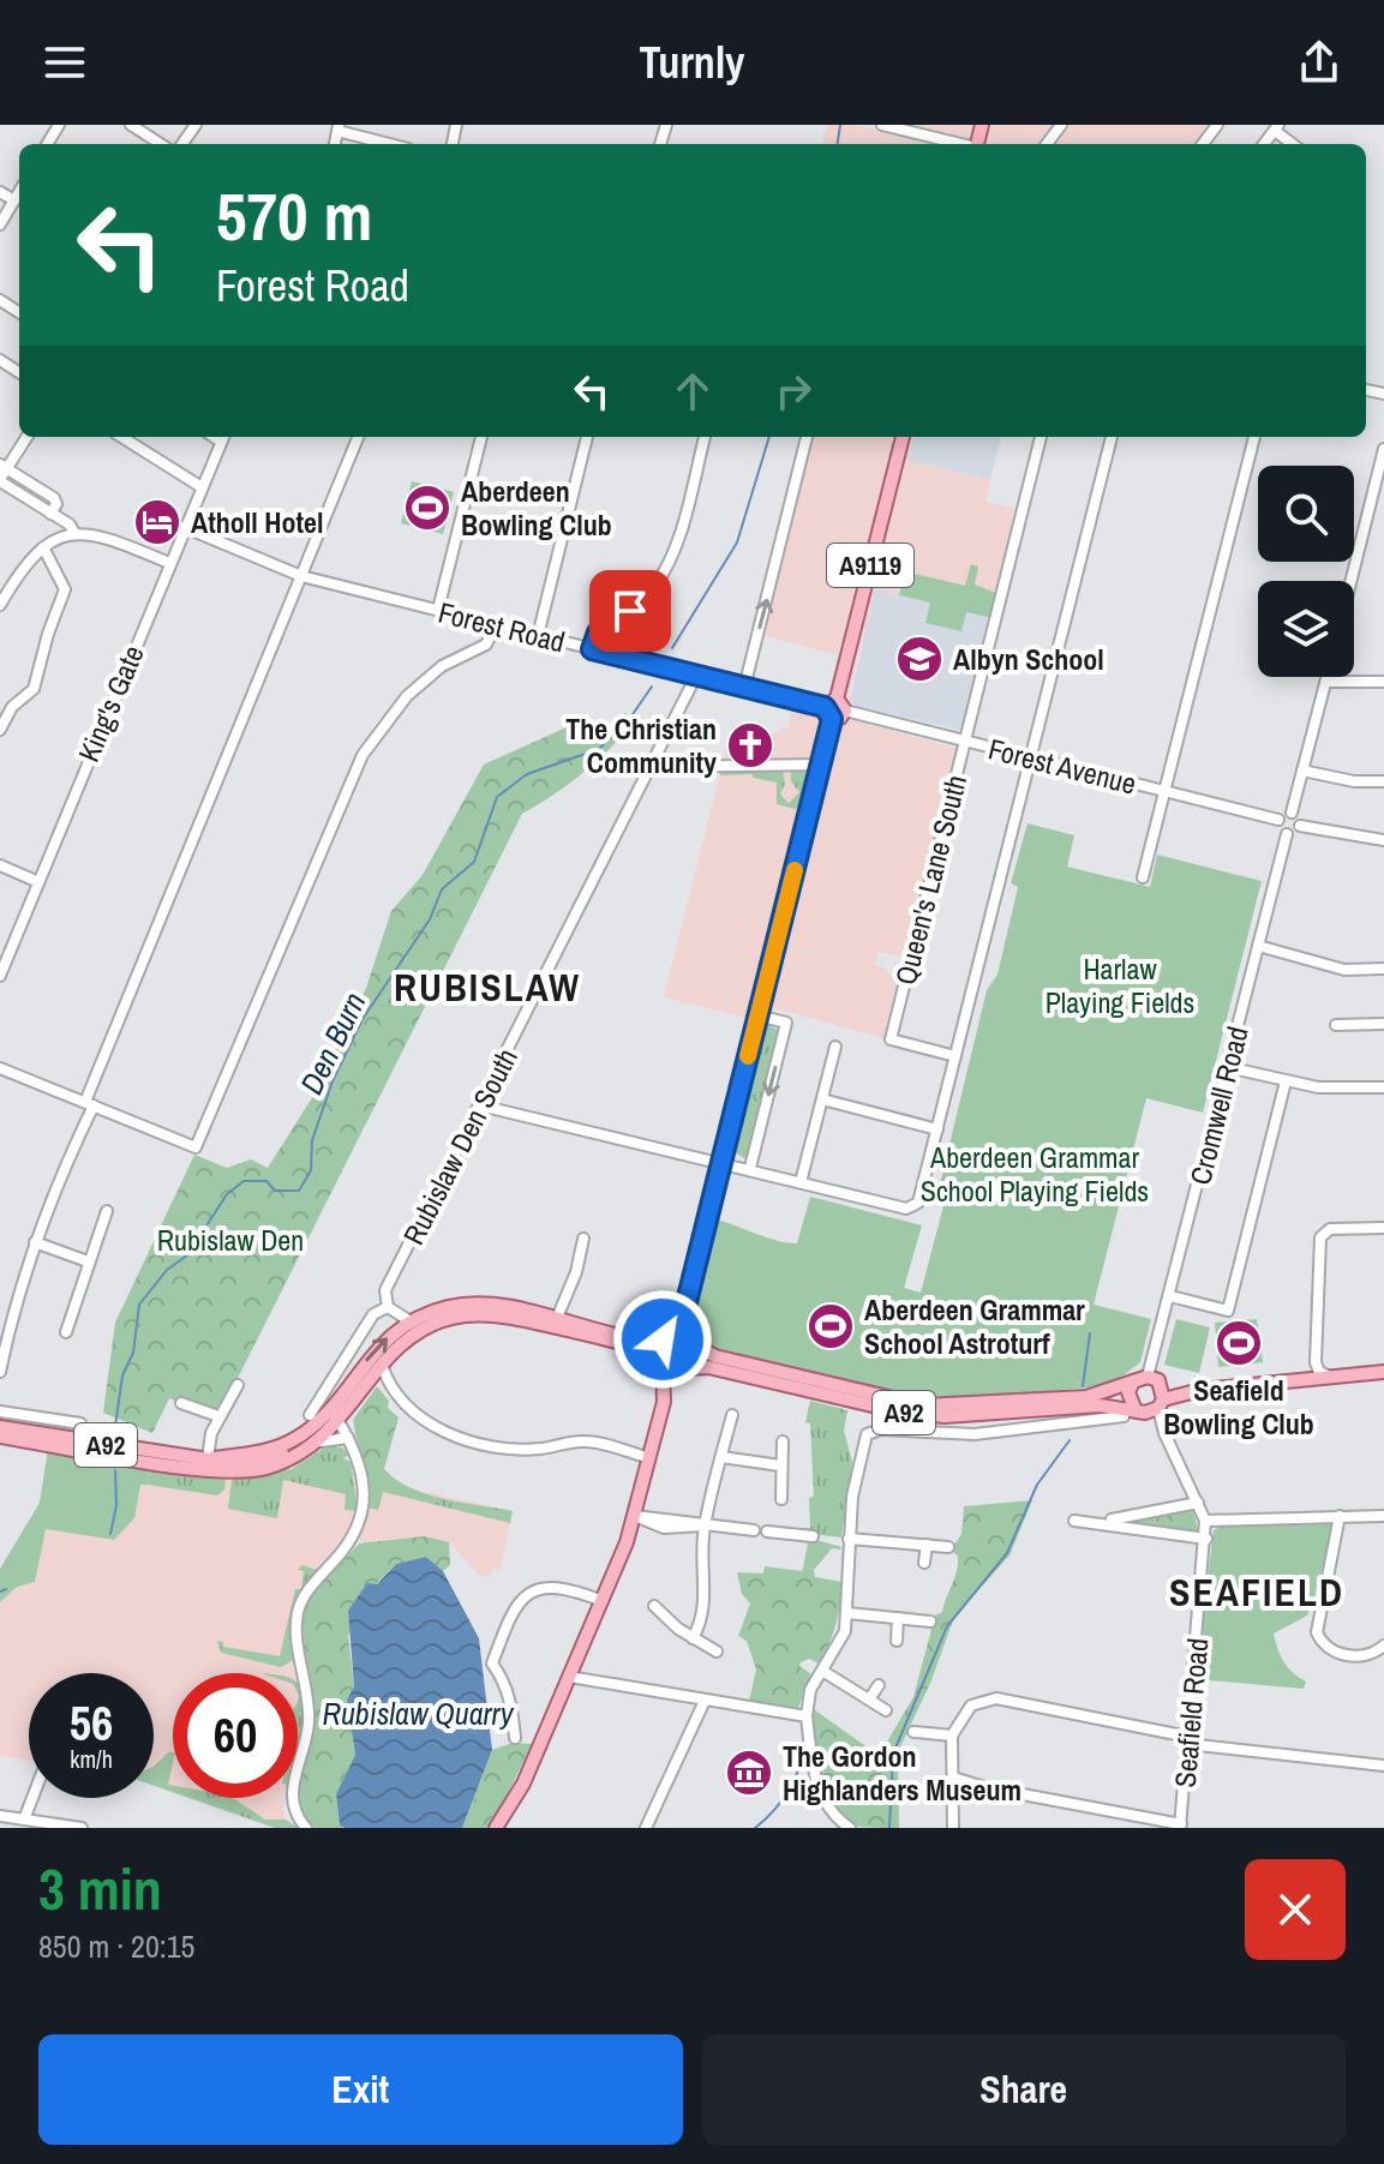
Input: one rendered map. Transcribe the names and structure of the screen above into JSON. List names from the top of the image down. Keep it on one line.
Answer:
{"streets":{"main road":["A9119","A92"],"street":["Forest Road","King's Gate","Forest Avenue","Queen's Lane South","Cromwell Road","Rubislaw Den South","Seafield Road"]},"crossings":[["Forest Road","King's Gate"],["Forest Road","Rubislaw Den South"],["Forest Avenue","Queen's Lane South"],["Cromwell Road","A92"],["A92","Seafield Road"]],"districts":["RUBISLAW","SEAFIELD"],"water":["Den Burn","Rubislaw Quarry"],"parks":["Harlaw Playing Fields","Aberdeen Grammar School Playing Fields","Rubislaw Den"],"places":{"sports":["Aberdeen Bowling Club","Aberdeen Grammar School Astroturf","Seafield Bowling Club"],"hotel":["Atholl Hotel"],"school or university":["Albyn School"],"church":["The Christian Community"],"museum":["The Gordon Highlanders Museum"]},"page":{"header":"Turnly","turn":["570 m","Forest Road"],"speed":"56 km/h","limit":"60","heading":["3 min","850 m · 20:15"],"buttons":["Exit","Share"]}}
